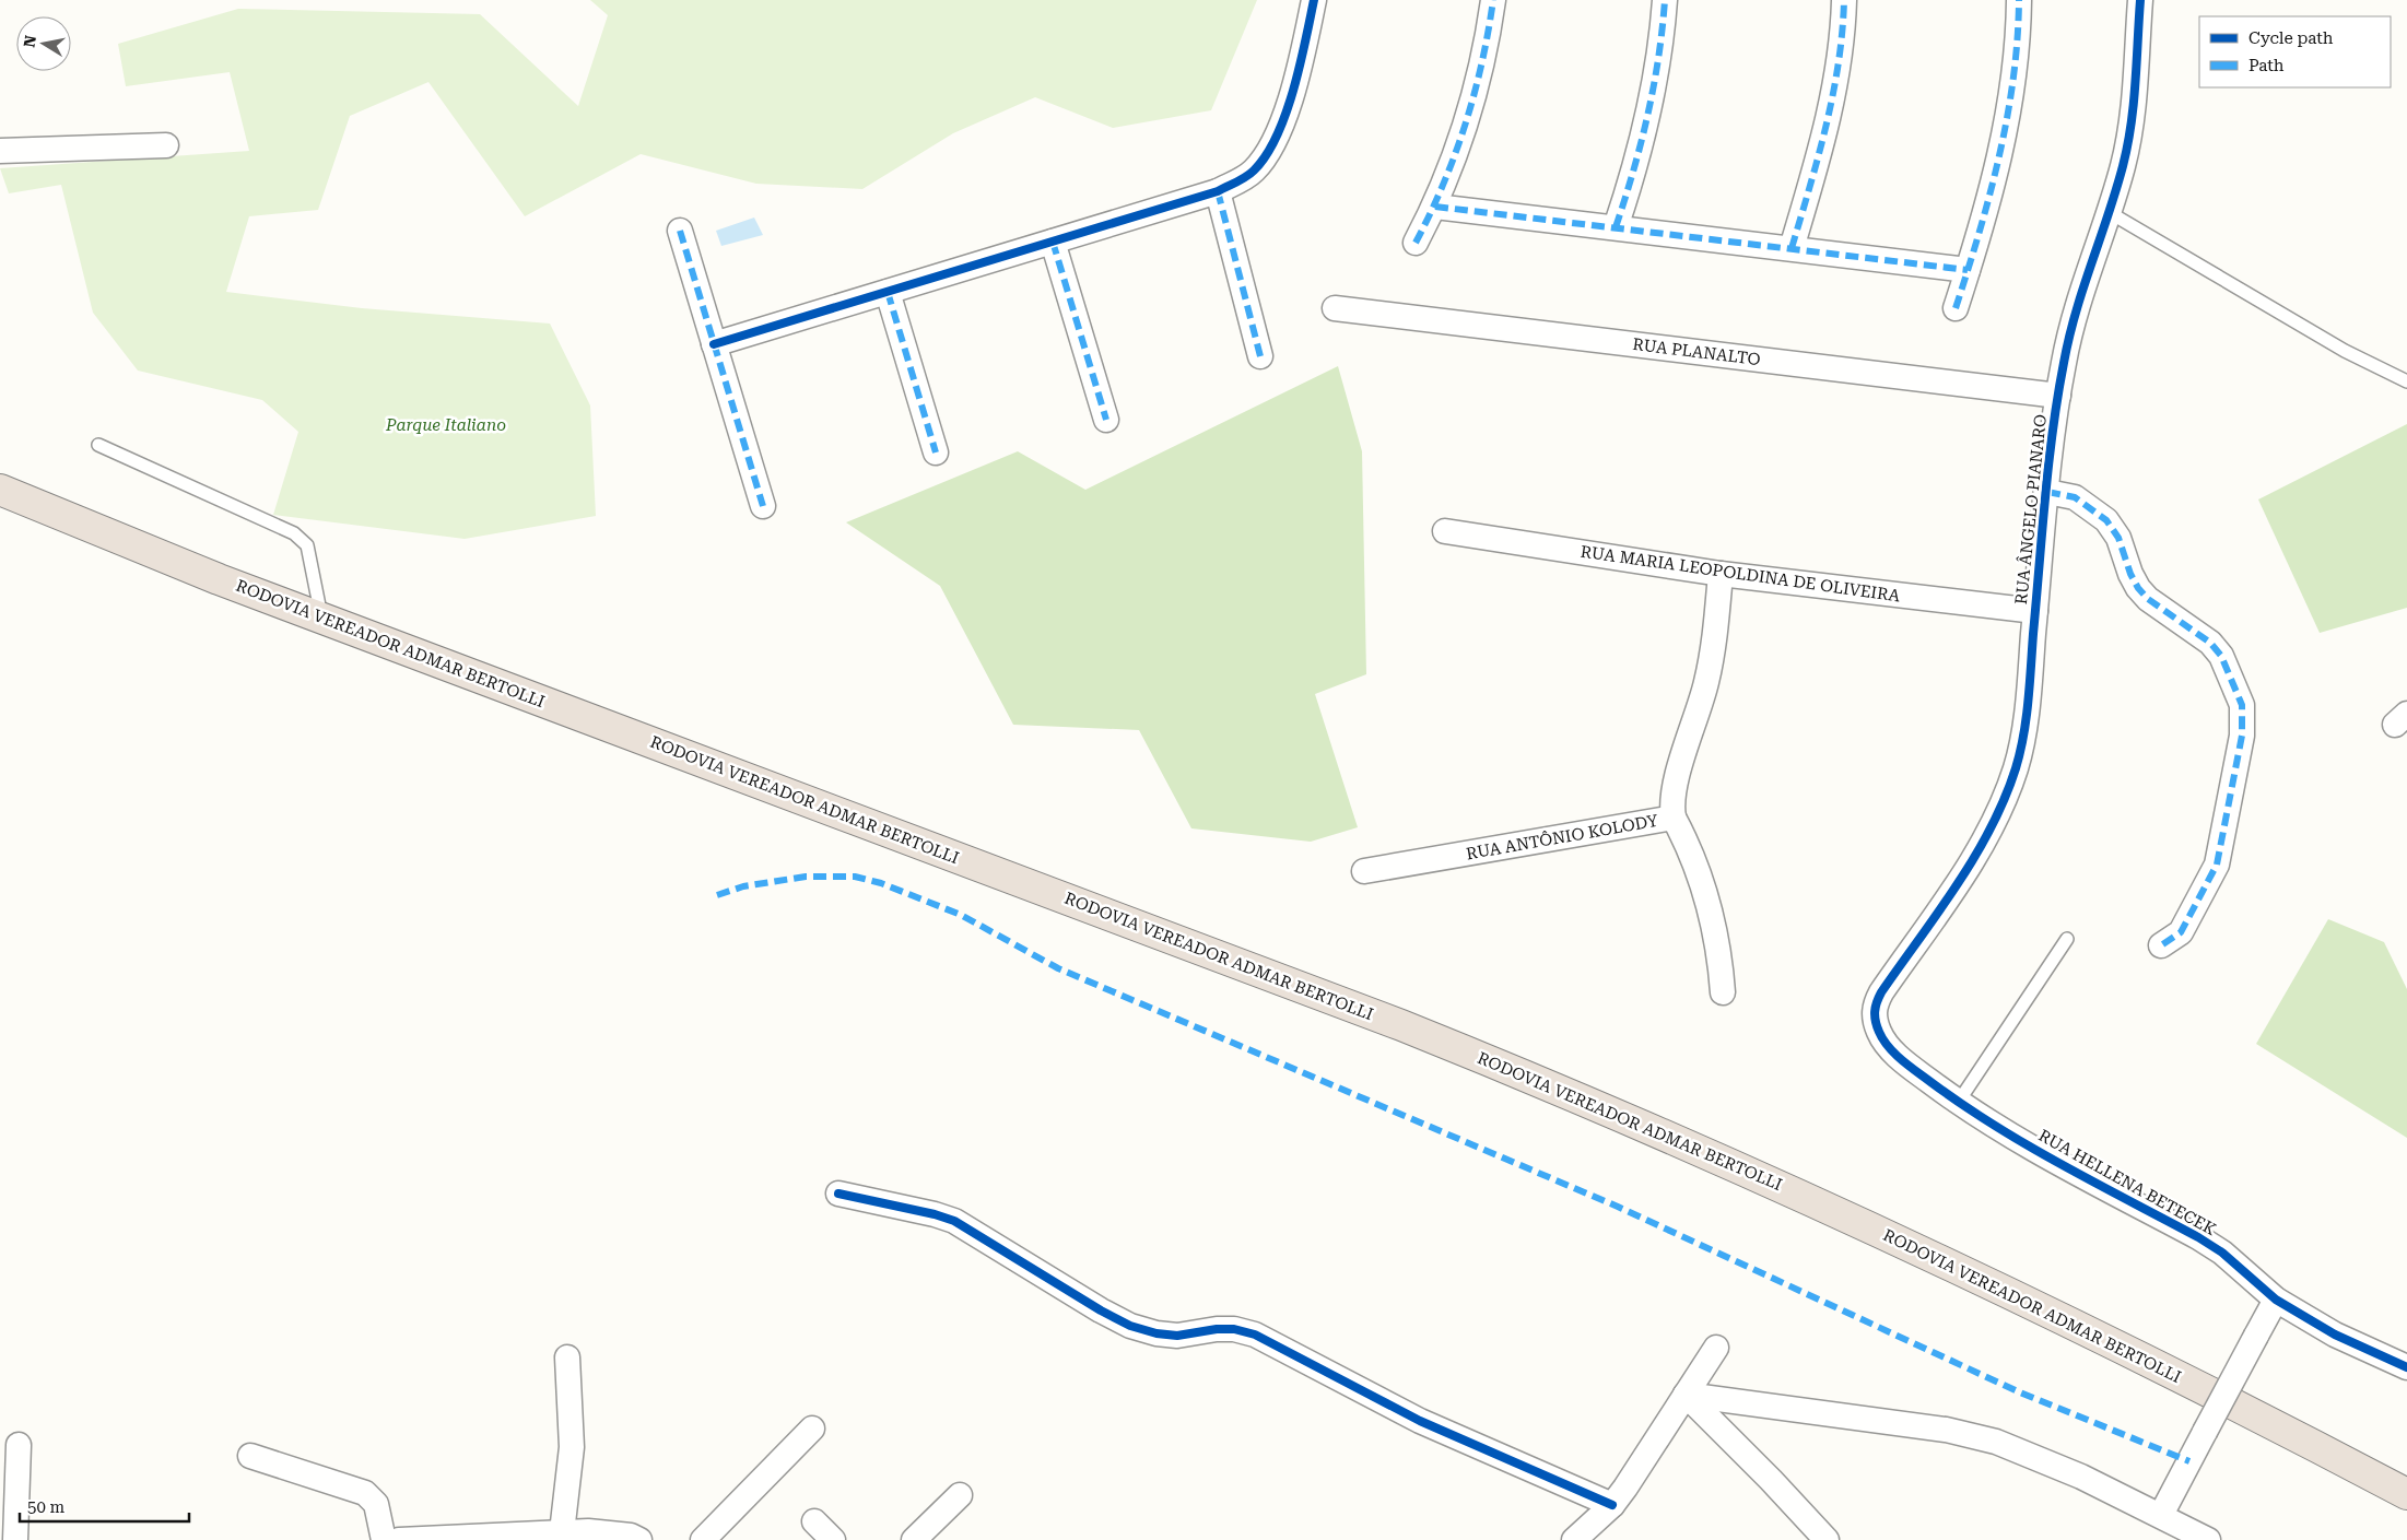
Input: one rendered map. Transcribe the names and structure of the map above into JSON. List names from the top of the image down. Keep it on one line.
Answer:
{"streets":{"highway":["RODOVIA VEREADOR ADMAR BERTOLLI"],"street":["RUA PLANALTO","RUA ÂNGELO PIANARO","RUA MARIA LEOPOLDINA DE OLIVEIRA","RUA ANTÔNIO KOLODY","RUA HELLENA BETECEK"]},"crossings":[["RUA PLANALTO","RUA ÂNGELO PIANARO"],["RUA ÂNGELO PIANARO","RUA MARIA LEOPOLDINA DE OLIVEIRA"],["RUA ÂNGELO PIANARO","RUA HELLENA BETECEK"],["RUA MARIA LEOPOLDINA DE OLIVEIRA","RUA ANTÔNIO KOLODY"]],"parks":["Parque Italiano"],"legend":["Cycle path","Path"],"scale_bar":"50 m","north":"left"}
